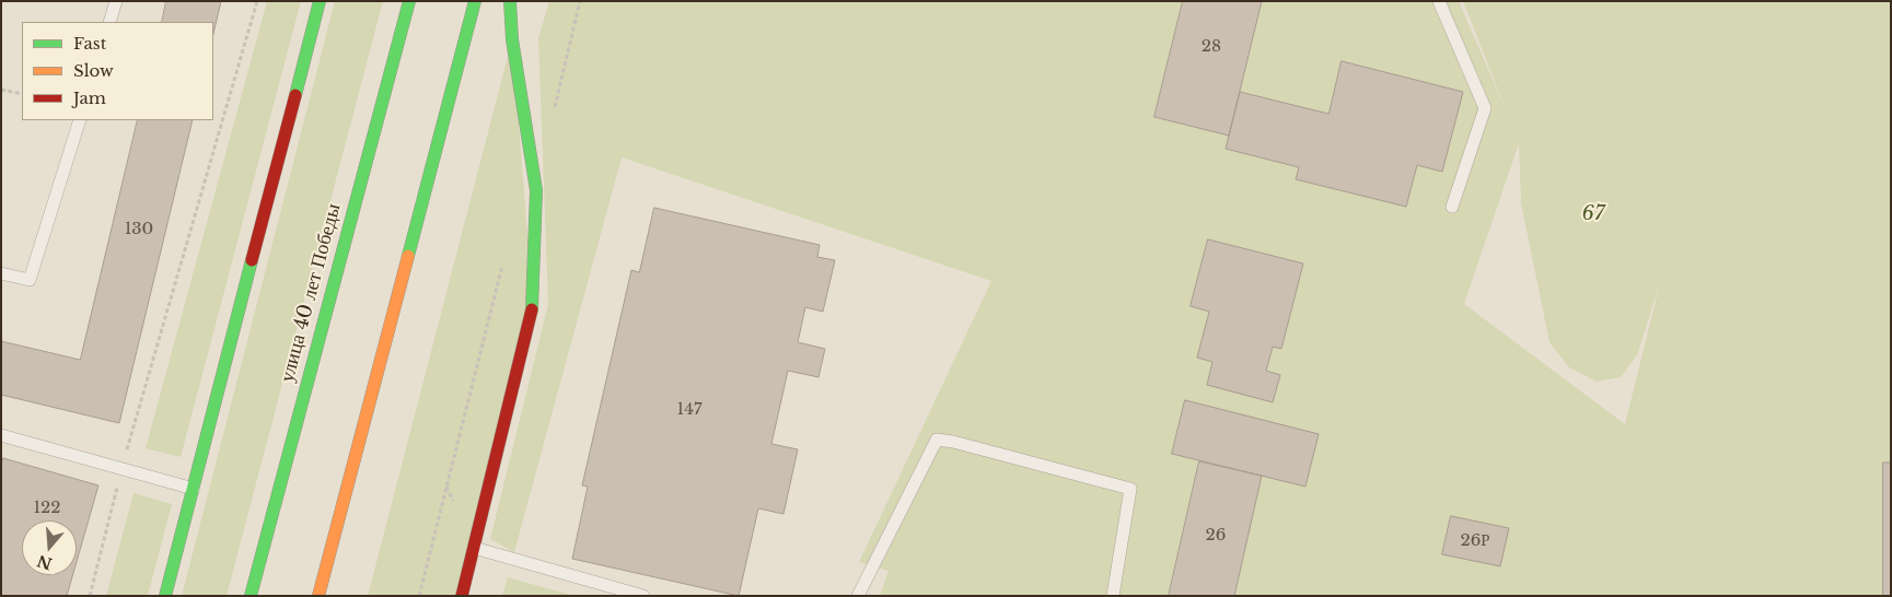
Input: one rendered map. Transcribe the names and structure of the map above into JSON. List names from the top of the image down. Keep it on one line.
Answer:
{"streets":{"street":["улица 40 лет Победы"]},"parks":["67"],"house_numbers":["28","130","147","122","26","26Р"],"legend":["Fast","Slow","Jam"],"north":"bottom"}
